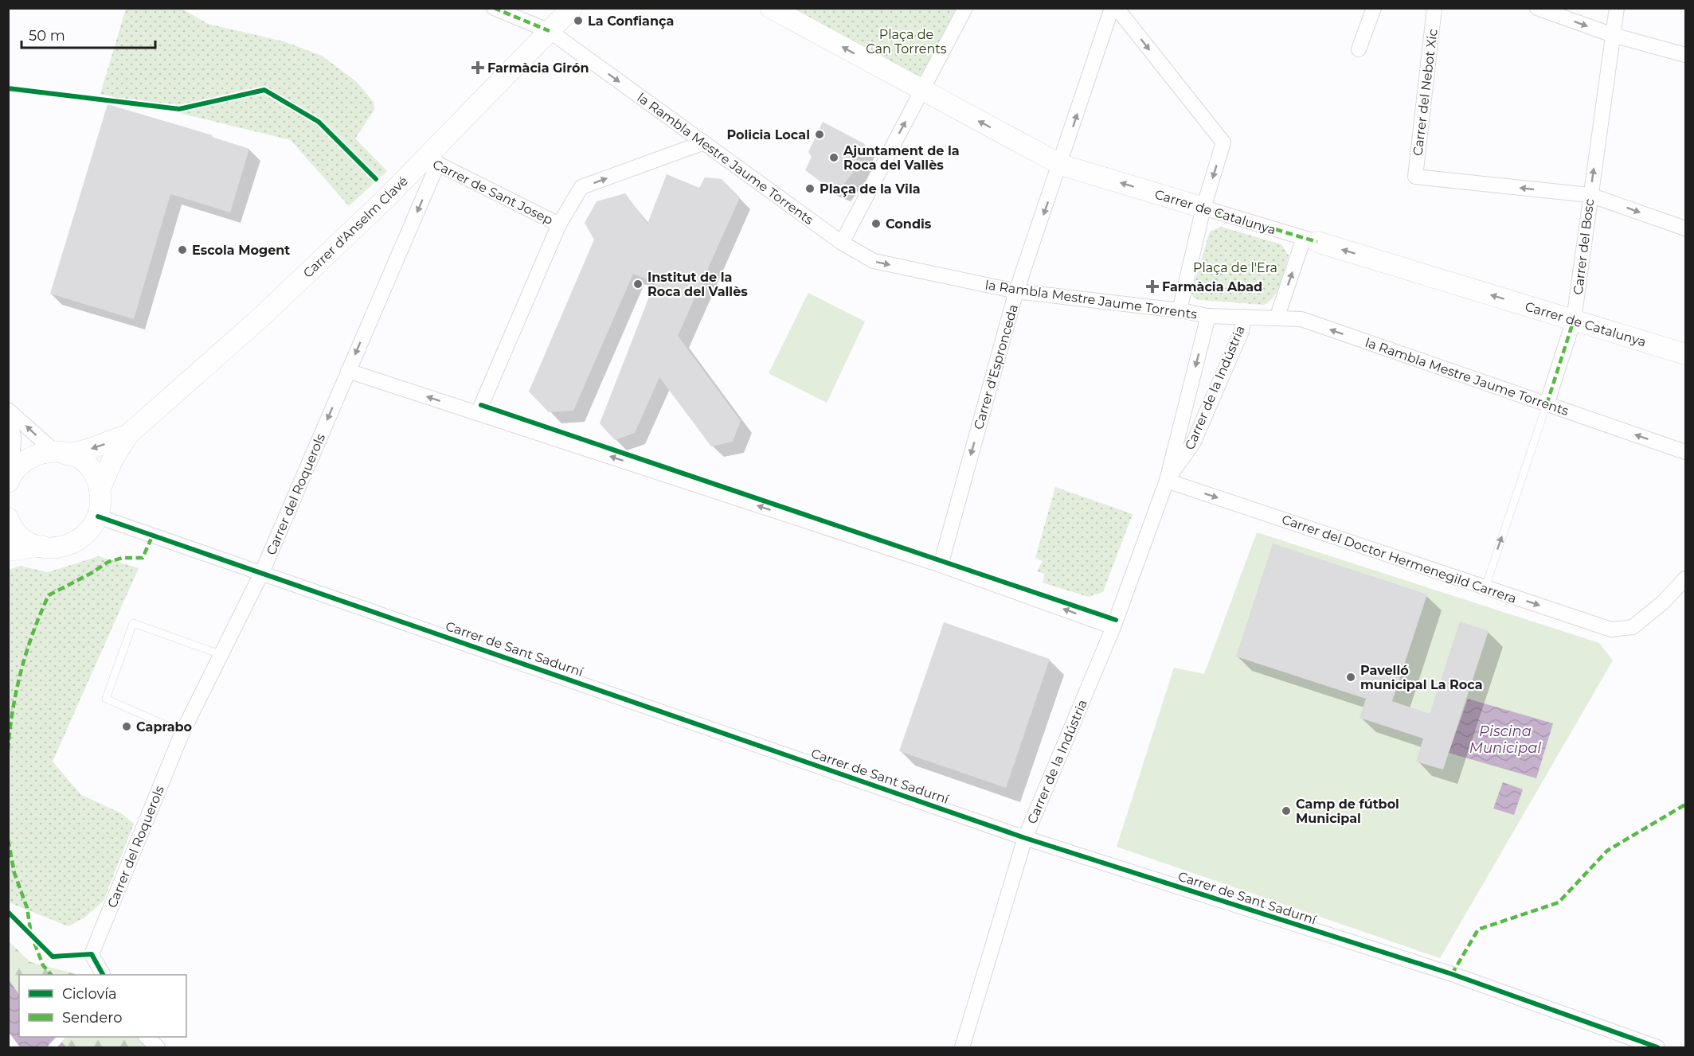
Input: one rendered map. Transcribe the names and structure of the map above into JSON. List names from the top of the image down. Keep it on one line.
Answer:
{"streets":{"street":["Carrer del Nebot Xic","la Rambla Mestre Jaume Torrents","Carrer de Sant Josep","Carrer de Catalunya","Carrer d'Anselm Clavé","Carrer del Bosc","Carrer d'Espronceda","Carrer de la Indústria","Carrer del Roquerols","Carrer del Doctor Hermenegild Carrera","Carrer de Sant Sadurní"]},"crossings":[["Carrer del Nebot Xic","Carrer del Bosc"],["la Rambla Mestre Jaume Torrents","Carrer de Sant Josep"],["la Rambla Mestre Jaume Torrents","Carrer d'Anselm Clavé"],["la Rambla Mestre Jaume Torrents","Carrer del Bosc"],["la Rambla Mestre Jaume Torrents","Carrer d'Espronceda"],["la Rambla Mestre Jaume Torrents","Carrer de la Indústria"],["Carrer de Sant Josep","Carrer d'Anselm Clavé"],["Carrer de Sant Josep","Carrer del Roquerols"],["Carrer de Catalunya","Carrer del Bosc"],["Carrer de Catalunya","Carrer d'Espronceda"],["Carrer d'Anselm Clavé","Carrer del Roquerols"],["Carrer del Bosc","Carrer del Doctor Hermenegild Carrera"],["Carrer de la Indústria","Carrer del Doctor Hermenegild Carrera"],["Carrer de la Indústria","Carrer de Sant Sadurní"],["Carrer del Roquerols","Carrer de Sant Sadurní"]],"one_way":["Carrer de Sant Josep","Carrer de Catalunya","Carrer del Bosc","Carrer del Roquerols","Carrer del Doctor Hermenegild Carrera"],"water":["Piscina Municipal"],"parks":["Plaça de Can Torrents","Plaça de l'Era"],"places":{"other":["La Confiança","Policia Local","Ajuntament de la Roca del Vallès","Plaça de la Vila","Condis","Escola Mogent","Institut de la Roca del Vallès","Pavelló municipal La Roca","Caprabo","Camp de fútbol Municipal"],"health":["Farmàcia Girón","Farmàcia Abad"]},"legend":["Ciclovía","Sendero"],"scale_bar":"50 m"}
